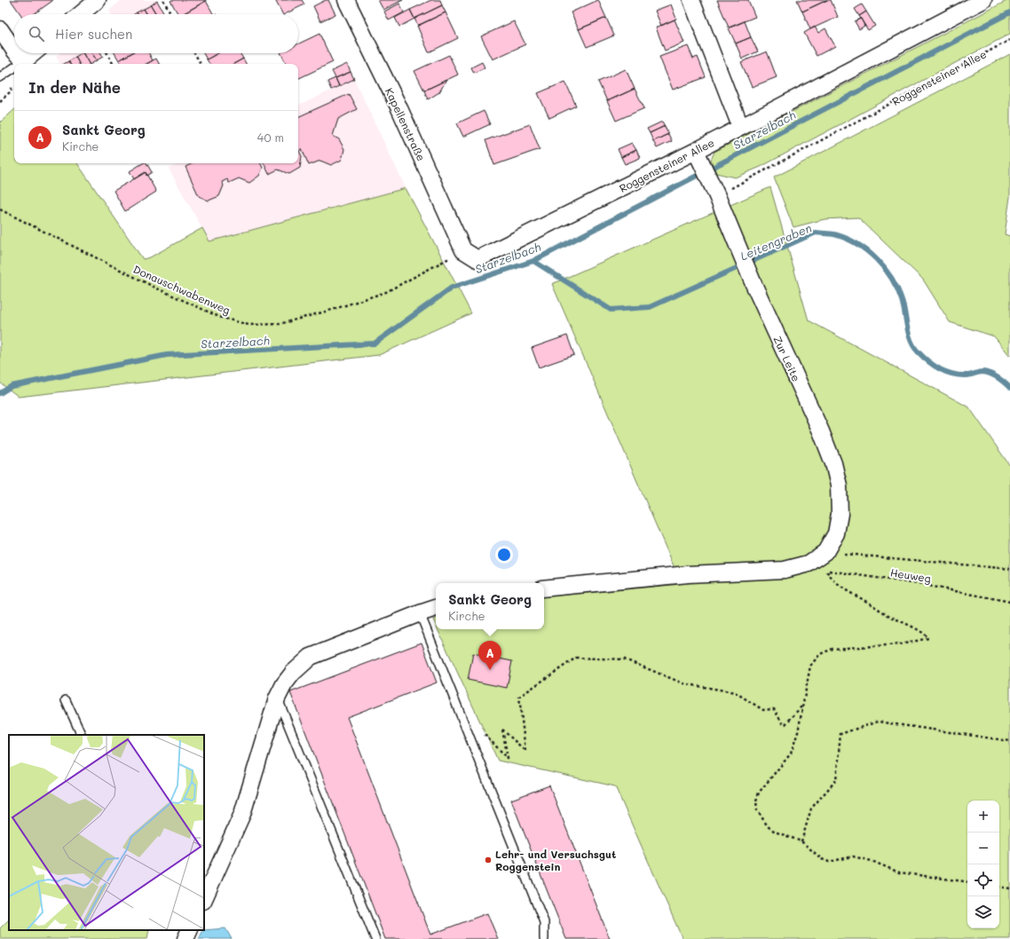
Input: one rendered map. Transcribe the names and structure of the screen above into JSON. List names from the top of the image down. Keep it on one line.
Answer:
{"streets":{"street":["Roggensteiner Allee","Kapellenstraße","Zur Leite"],"path":["Donauschwabenweg","Heuweg"]},"crossings":[["Roggensteiner Allee","Kapellenstraße"],["Roggensteiner Allee","Donauschwabenweg"],["Roggensteiner Allee","Zur Leite"],["Kapellenstraße","Donauschwabenweg"],["Zur Leite","Heuweg"]],"water":["Starzelbach","Leitengraben"],"places":["Lehr- und Versuchsgut Roggenstein"],"page":{"search":"Hier suchen","heading":"In der Nähe","list":[{"mark":"A","name":"Sankt Georg","note":"Kirche","value":"40 m"}],"popup":["Sankt Georg","Kirche"],"pins":"A","map_buttons":["+","−"]}}
